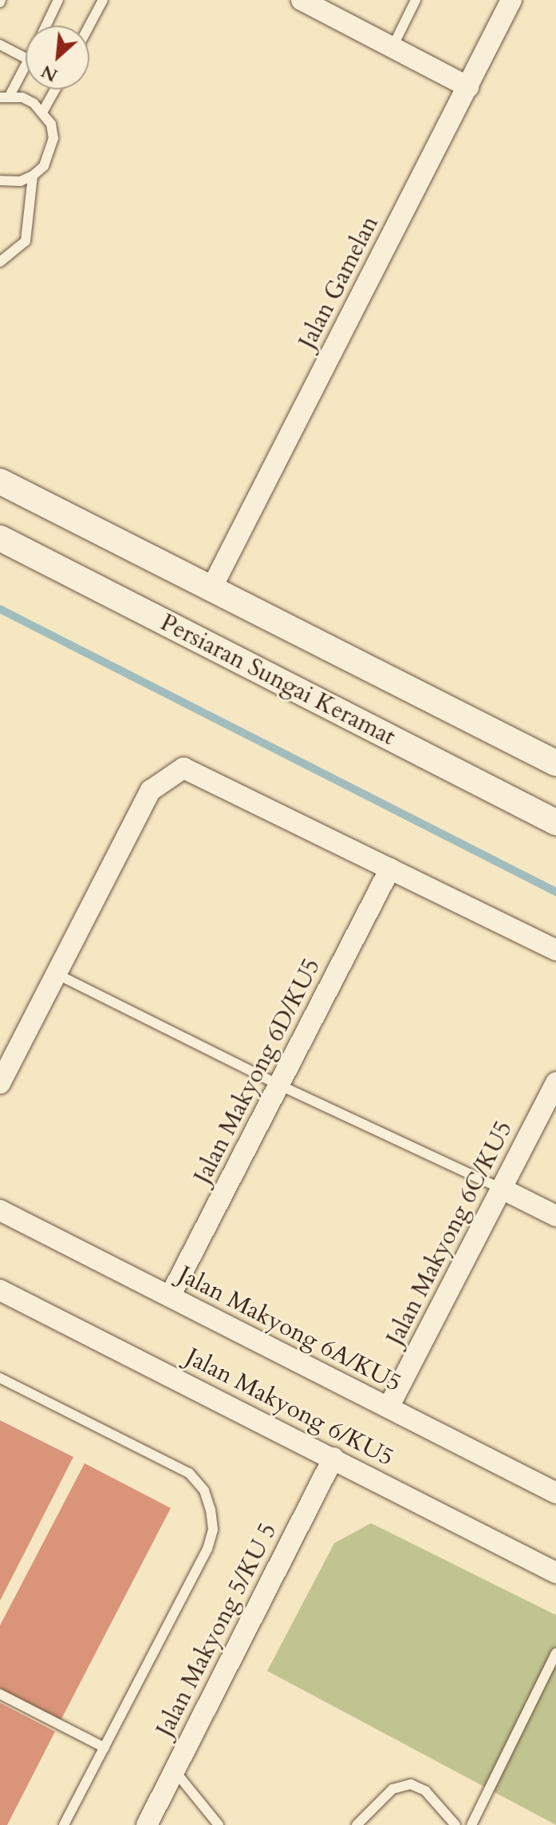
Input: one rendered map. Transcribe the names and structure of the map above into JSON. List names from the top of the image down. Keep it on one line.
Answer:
{"streets":{"street":["Jalan Gamelan","Persiaran Sungai Keramat","Jalan Makyong 6D/KU5","Jalan Makyong 6C/KU5","Jalan Makyong 6A/KU5","Jalan Makyong 6/KU5","Jalan Makyong 5/KU 5"]},"crossings":[["Jalan Makyong 6D/KU5","Jalan Makyong 6A/KU5"],["Jalan Makyong 6C/KU5","Jalan Makyong 6A/KU5"],["Jalan Makyong 6/KU5","Jalan Makyong 5/KU 5"]],"north":"bottom left"}
